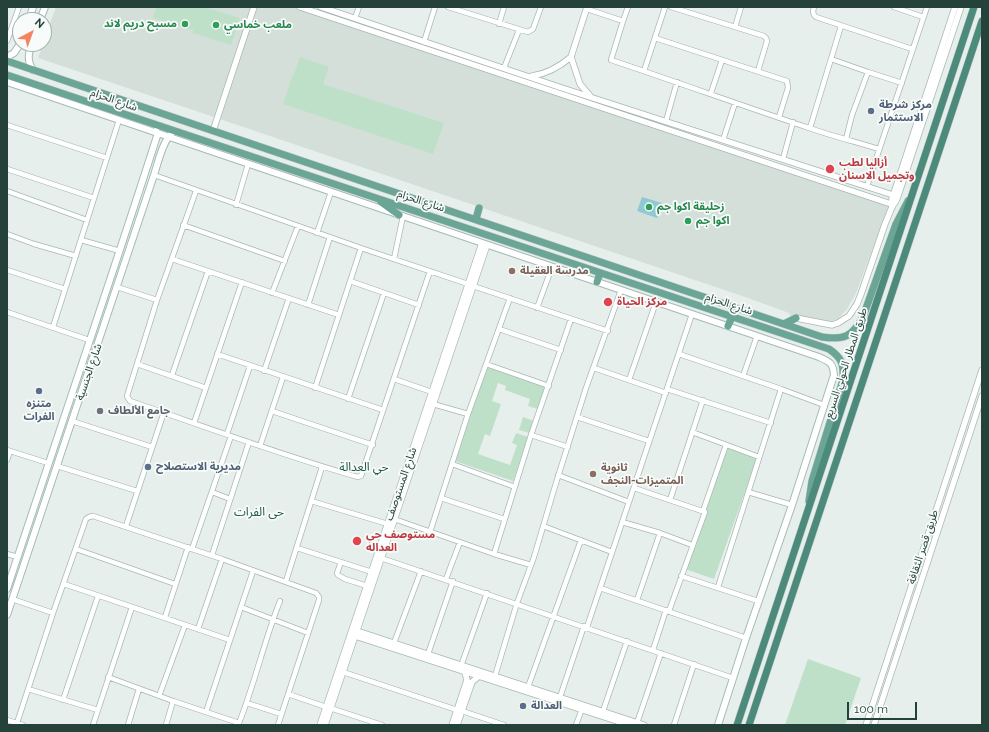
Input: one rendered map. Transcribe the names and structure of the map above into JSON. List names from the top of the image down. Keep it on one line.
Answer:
{"streets":{"highway":["طريق المطار الحولي السريع"],"main road":["شارع الحزام","شارع الجنسية"],"street":["شارع المستوصف","طريق قصر الثقافة"]},"crossings":[["شارع الحزام","طريق المطار الحولي السريع"]],"districts":["حي العدالة","حی الفرات"],"places":["مسبح دريم لاند","ملعب خماسي","مركز شرطة الاستثمار","أزاليا لطب وتجميل الاسنان","زحليقة اكوا جم","اكوا جم","مدرسة العقيلة","مركز الحياة","متنزه الفرات","جامع الألطاف","مديرية الاستصلاح","ثانوية المتميزات-النجف","مستوصف حي العداله","العدالة"],"scale_bar":"100 m","north":"top right"}
